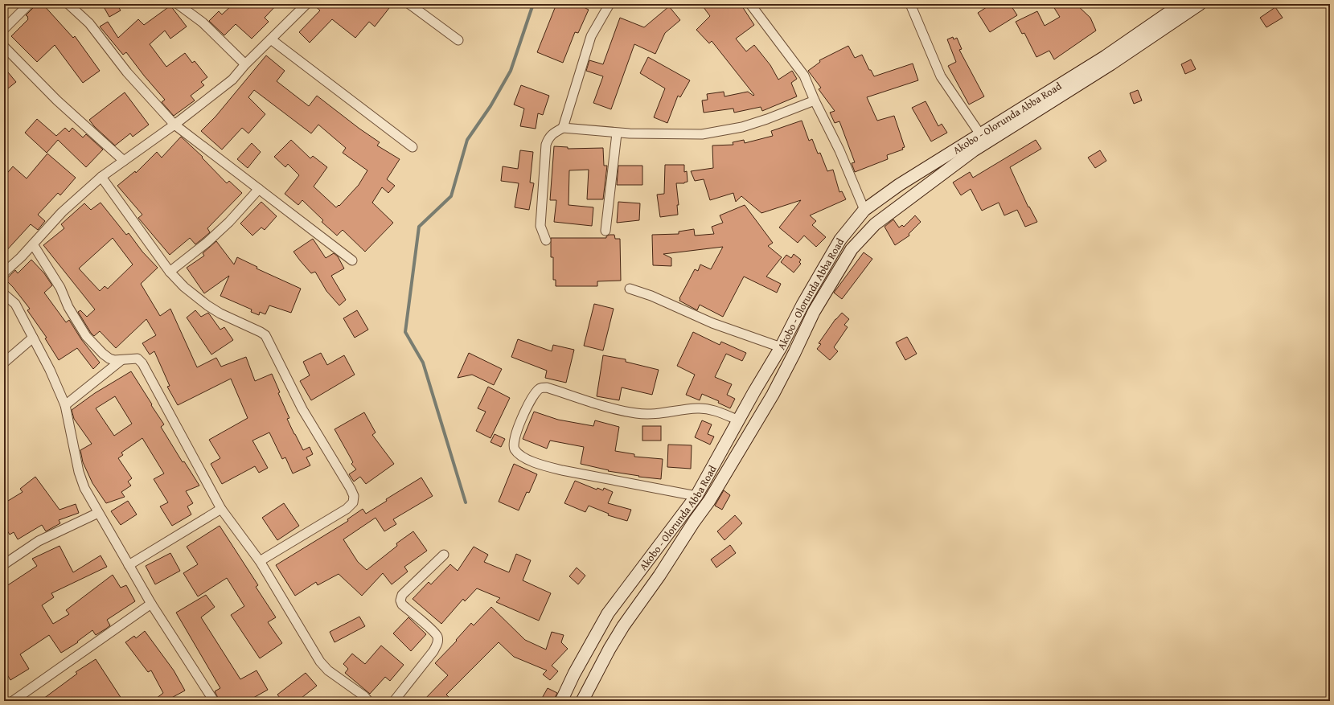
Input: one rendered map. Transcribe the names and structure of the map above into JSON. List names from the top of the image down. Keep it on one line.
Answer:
{"streets":{"main road":["Akobo - Olorunda Abba Road"]}}
